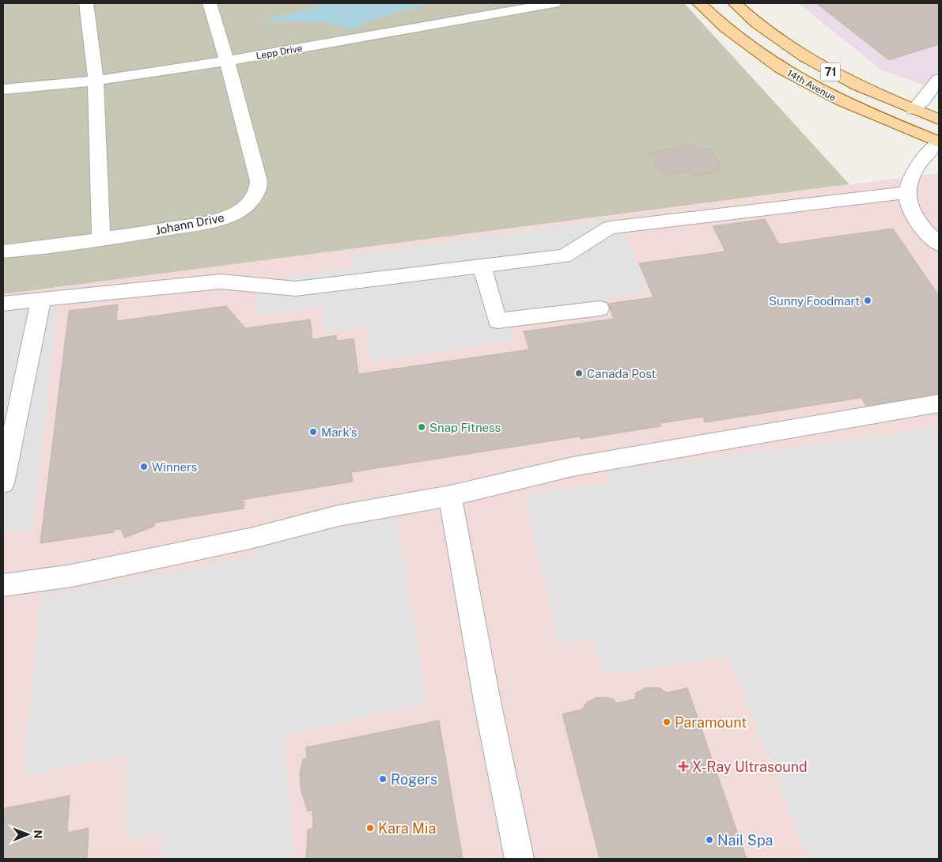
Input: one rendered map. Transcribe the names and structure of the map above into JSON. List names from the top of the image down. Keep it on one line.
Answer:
{"streets":{"main road":["71","14th Avenue"],"street":["Lepp Drive","Johann Drive"]},"crossings":[["Lepp Drive","Johann Drive"]],"places":{"other":["Sunny Foodmart","Canada Post","Snap Fitness","Mark's","Winners","Paramount","Rogers","Kara Mia","Nail Spa"],"health":["X-Ray Ultrasound"]},"north":"right"}
